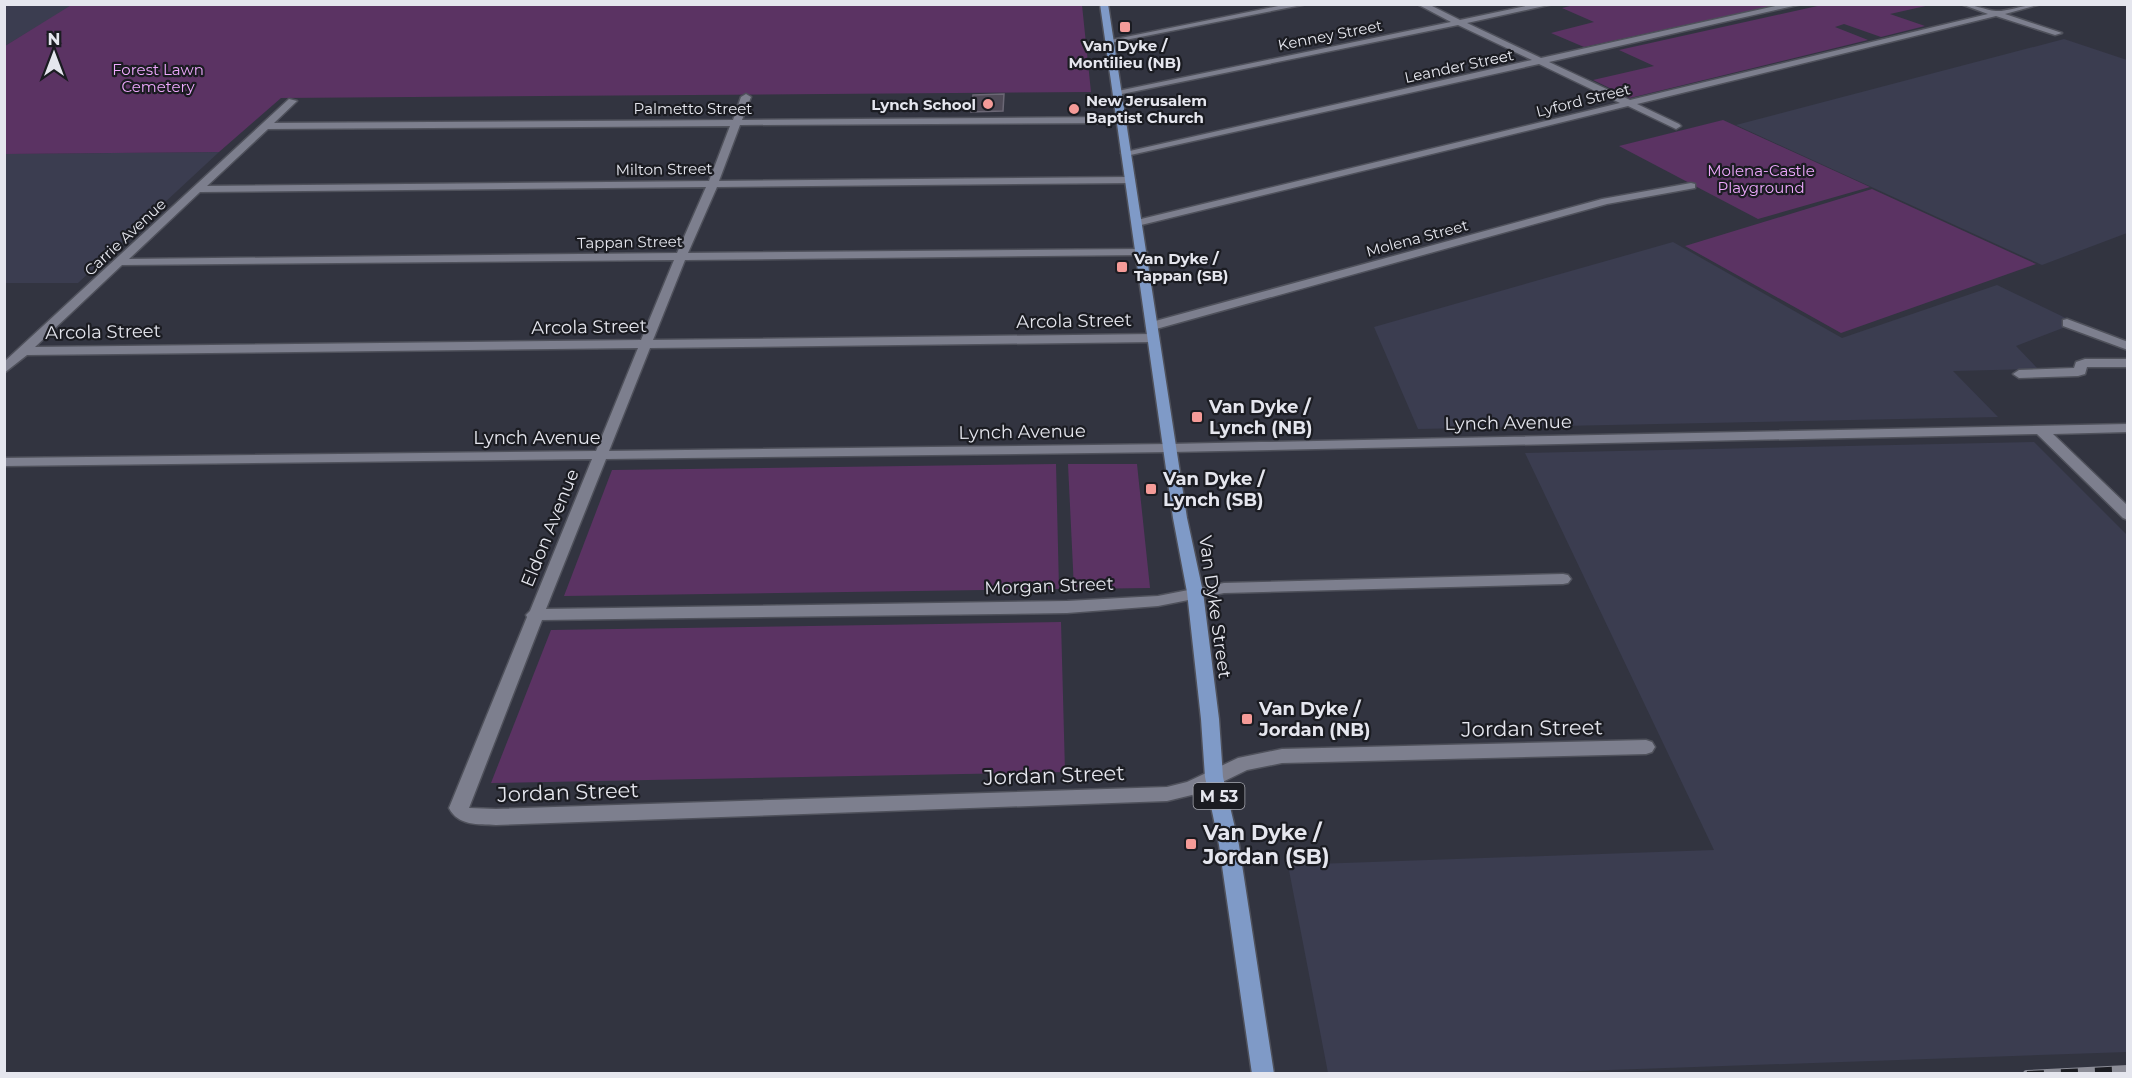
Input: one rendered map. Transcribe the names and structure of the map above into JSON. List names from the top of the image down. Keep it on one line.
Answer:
{"streets":{"main road":["Van Dyke Street","M 53"],"street":["Kenney Street","Leander Street","Lyford Street","Palmetto Street","Milton Street","Carrie Avenue","Molena Street","Tappan Street","Arcola Street","Lynch Avenue","Eldon Avenue","Morgan Street","Jordan Street"]},"crossings":[["Kenney Street","Van Dyke Street"],["Leander Street","Van Dyke Street"],["Lyford Street","Van Dyke Street"],["Palmetto Street","Carrie Avenue"],["Palmetto Street","Eldon Avenue"],["Palmetto Street","Van Dyke Street"],["Milton Street","Carrie Avenue"],["Milton Street","Eldon Avenue"],["Milton Street","Van Dyke Street"],["Carrie Avenue","Tappan Street"],["Carrie Avenue","Arcola Street"],["Molena Street","Arcola Street"],["Molena Street","Van Dyke Street"],["Tappan Street","Eldon Avenue"],["Tappan Street","Van Dyke Street"],["Arcola Street","Eldon Avenue"],["Arcola Street","Van Dyke Street"],["Lynch Avenue","Eldon Avenue"],["Lynch Avenue","Van Dyke Street"],["Eldon Avenue","Morgan Street"],["Eldon Avenue","Jordan Street"],["Morgan Street","Van Dyke Street"],["Van Dyke Street","Jordan Street"]],"parks":["Forest Lawn Cemetery","Molena-Castle Playground"],"places":{"transit":["Van Dyke / Montilieu (NB)","Van Dyke / Tappan (SB)","Van Dyke / Lynch (NB)","Van Dyke / Lynch (SB)","Van Dyke / Jordan (NB)","Van Dyke / Jordan (SB)"],"other":["Lynch School","New Jerusalem Baptist Church"]},"north":"top"}
